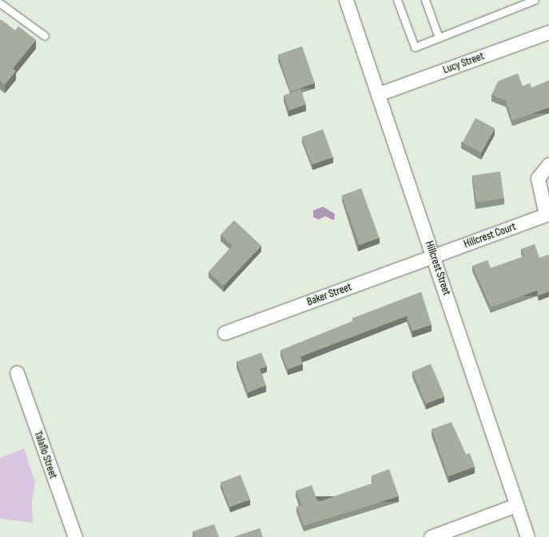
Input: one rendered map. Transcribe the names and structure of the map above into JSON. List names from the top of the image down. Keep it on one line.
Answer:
{"streets":{"street":["Lucy Street","Hillcrest Court","Hillcrest Street","Baker Street","Talaflo Street"]},"crossings":[["Lucy Street","Hillcrest Street"],["Hillcrest Court","Hillcrest Street"],["Hillcrest Court","Baker Street"],["Hillcrest Street","Baker Street"]]}
